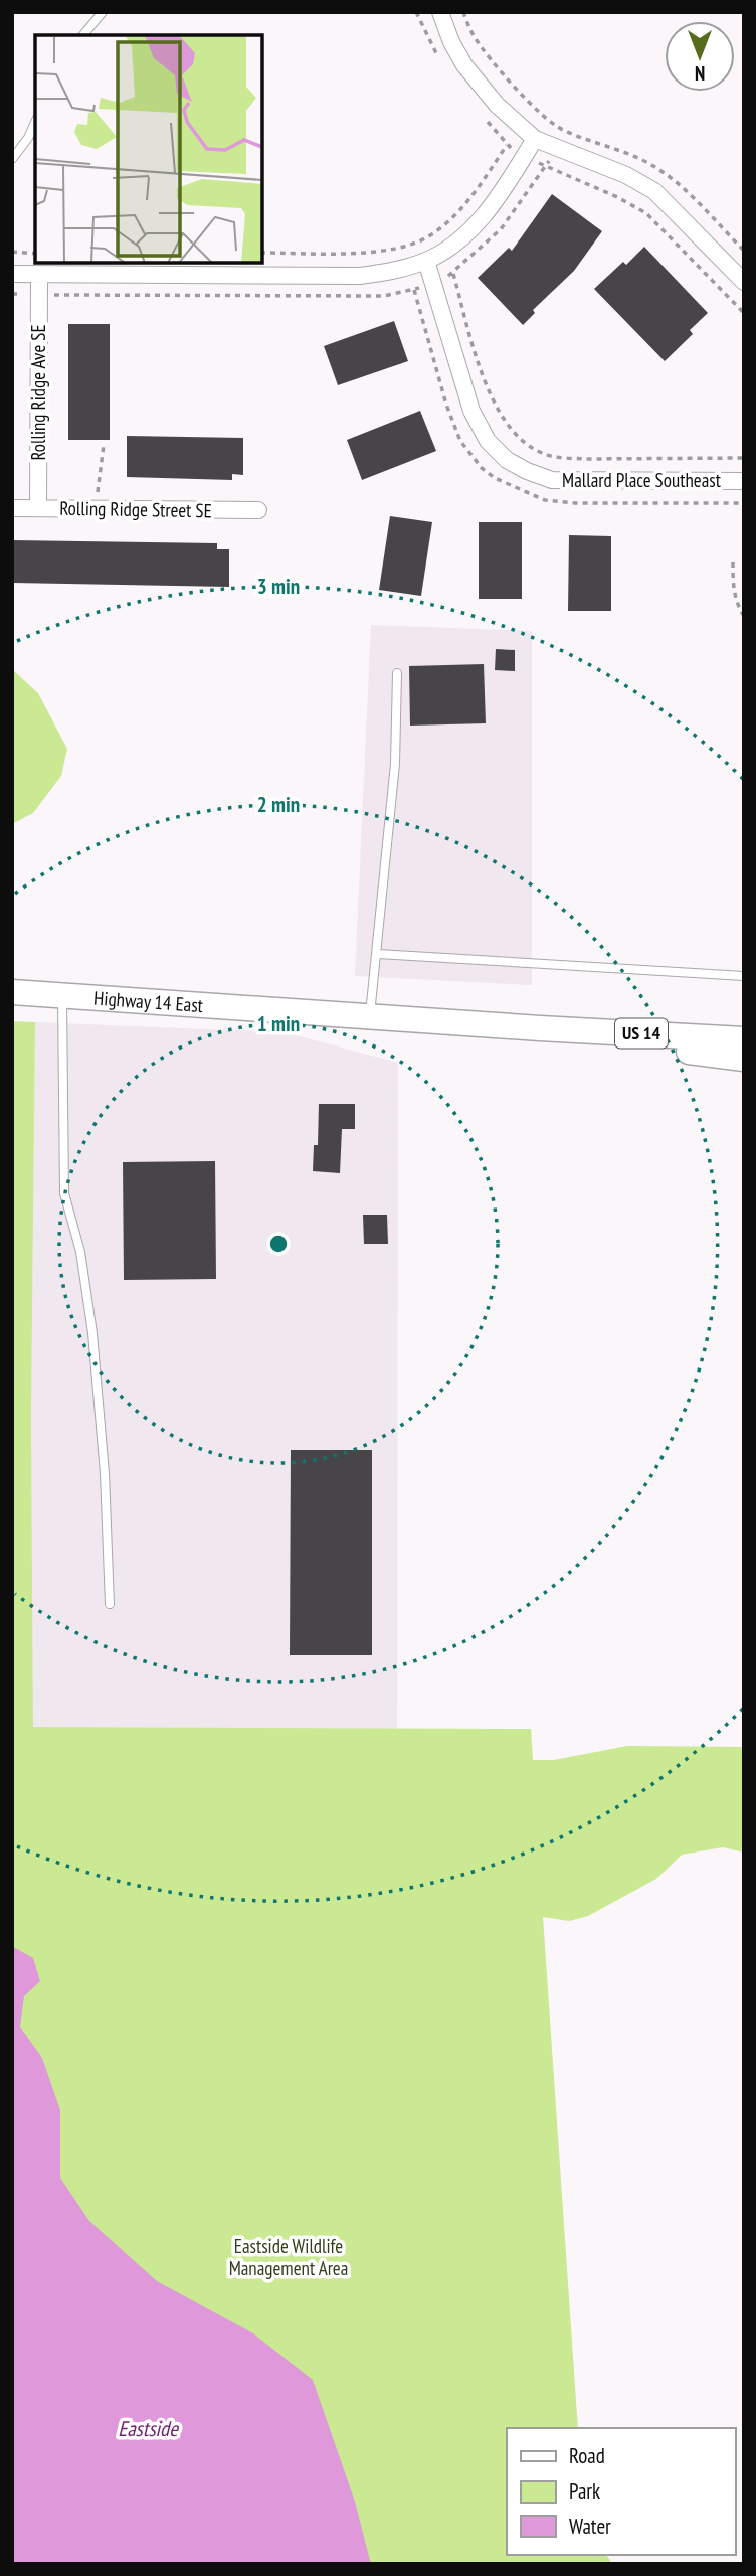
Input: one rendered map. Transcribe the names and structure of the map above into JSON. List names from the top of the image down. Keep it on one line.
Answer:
{"streets":{"main road":["Highway 14 East","US 14"],"street":["Rolling Ridge Ave SE","Mallard Place Southeast","Rolling Ridge Street SE"]},"crossings":[["Rolling Ridge Ave SE","Rolling Ridge Street SE"]],"water":["Eastside"],"parks":["Eastside Wildlife Management Area"],"legend":["Road","Park","Water"],"north":"bottom","rings":["3 min","2 min","1 min"]}
